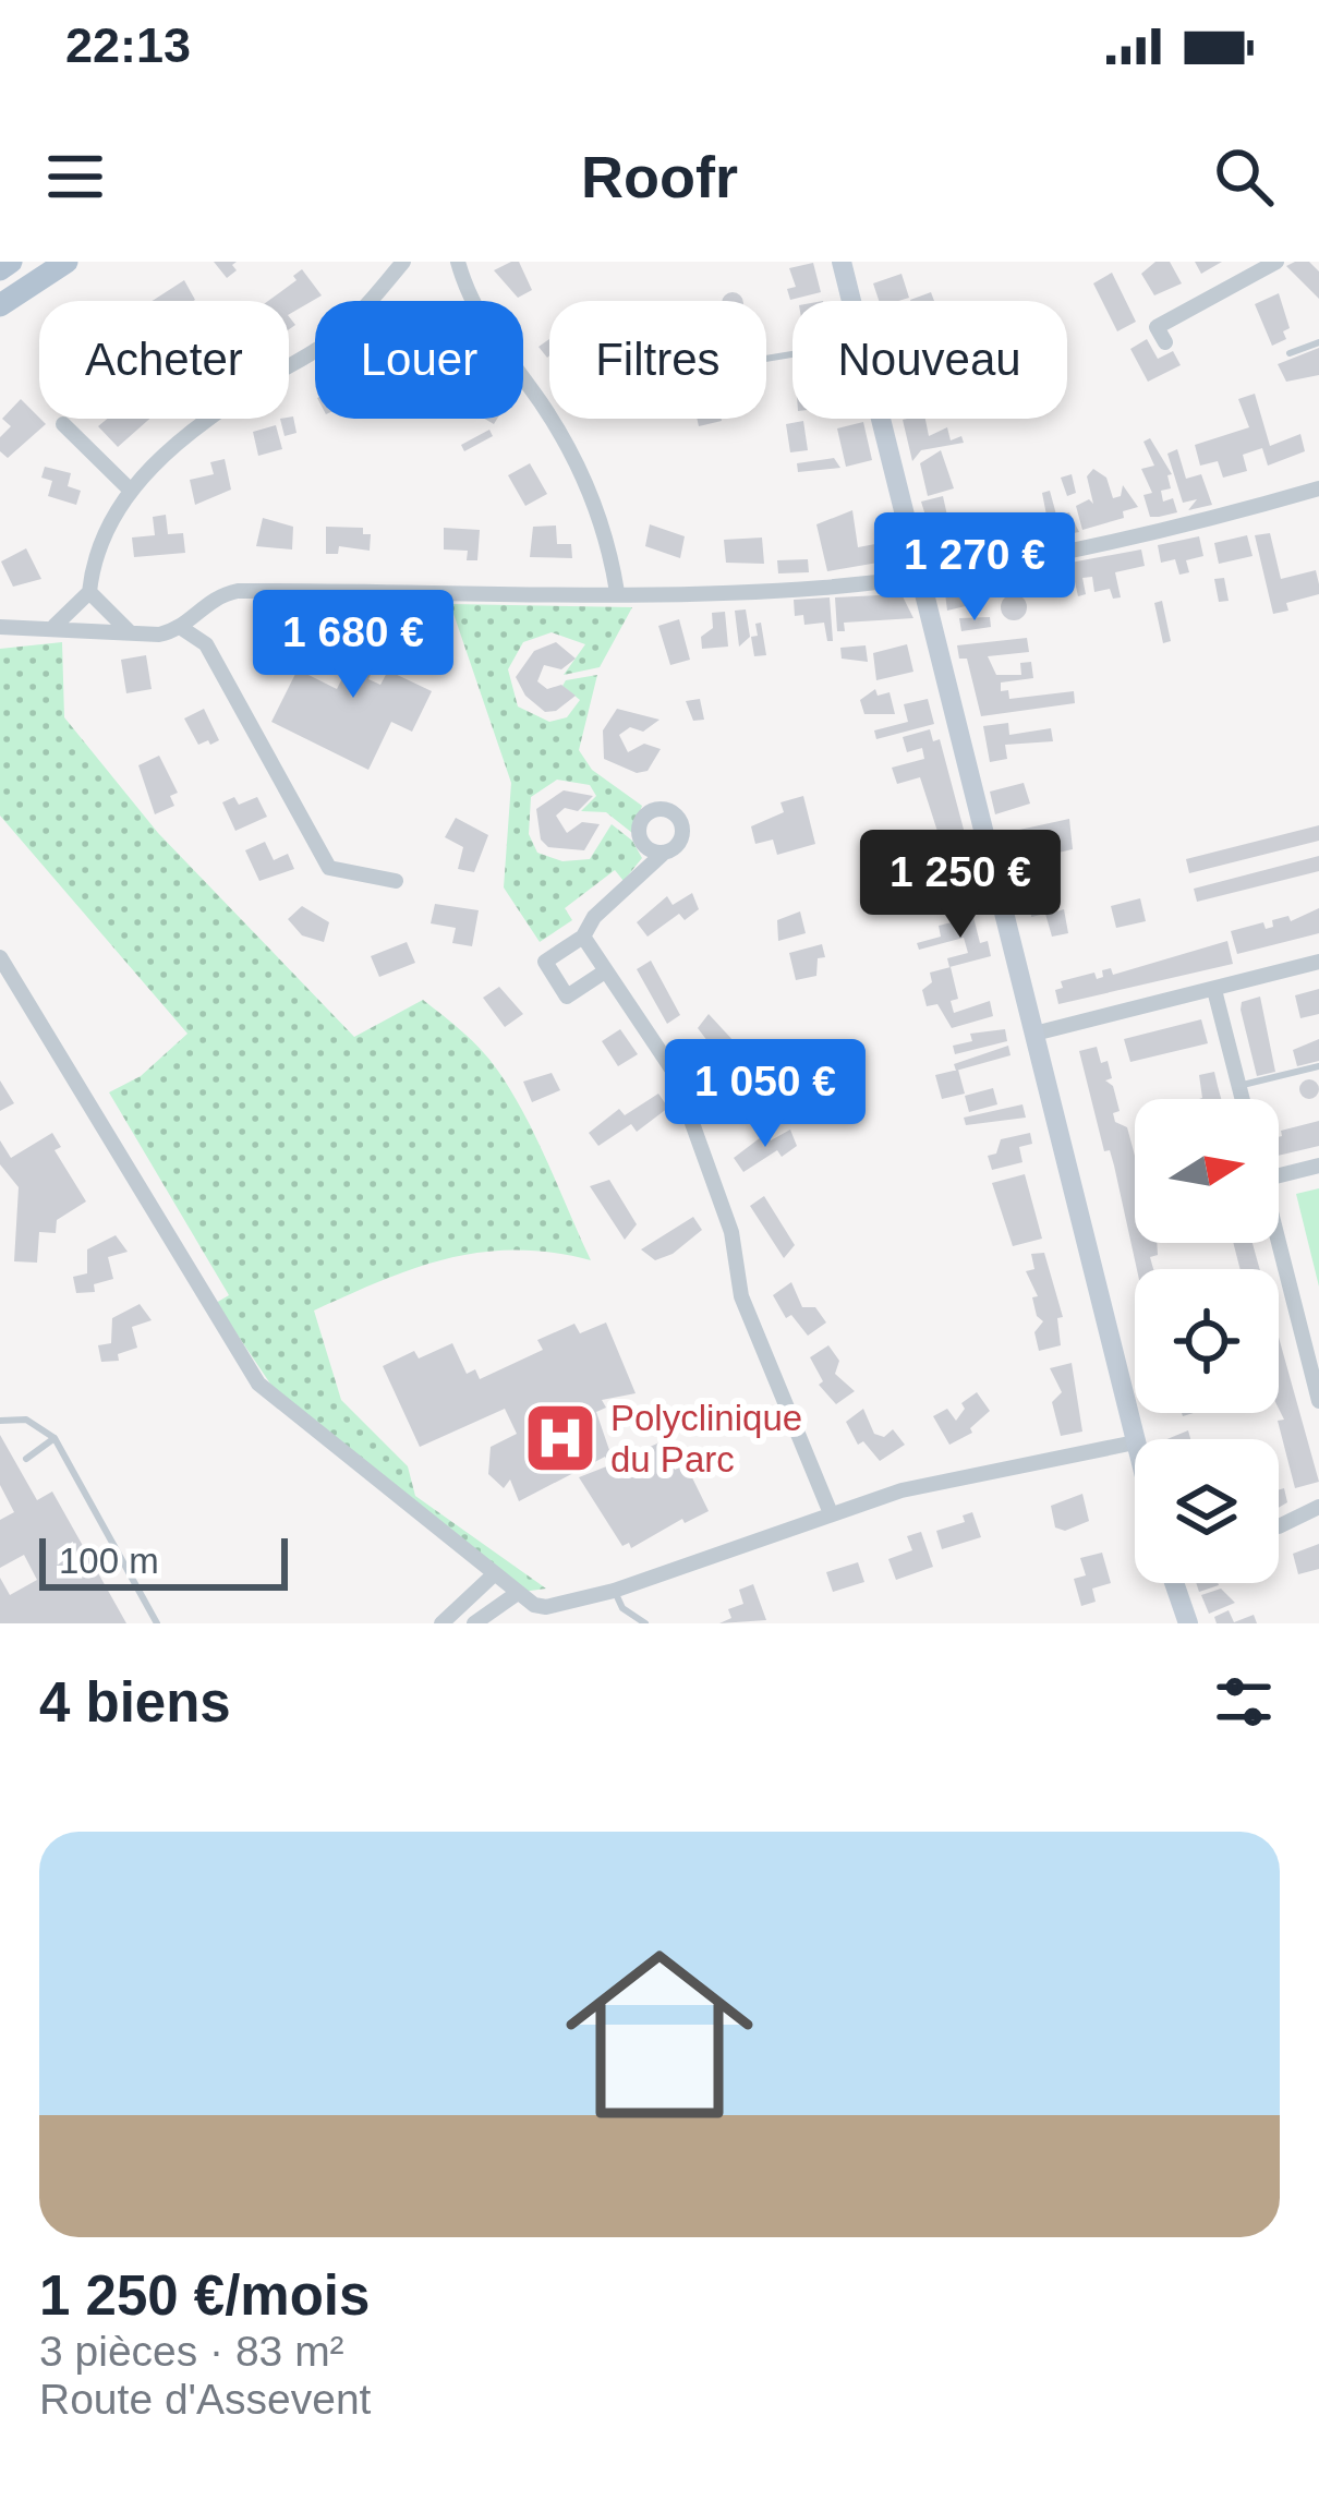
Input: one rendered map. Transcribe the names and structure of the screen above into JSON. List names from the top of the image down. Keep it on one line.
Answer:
{"places":{"hospital":["Polyclinique du Parc"]},"scale_bar":"100 m","north":"right","page":{"status":"22:13","header":"Roofr","chip":["Acheter","Louer","Filtres","Nouveau"],"price":["1 270 €","1 680 €","1 250 €","1 050 €"],"scale":"100 m","heading":"4 biens","list":[{"name":"1 250 €/mois","note":"3 pièces · 83 m² · Route d'Assevent"}]}}
